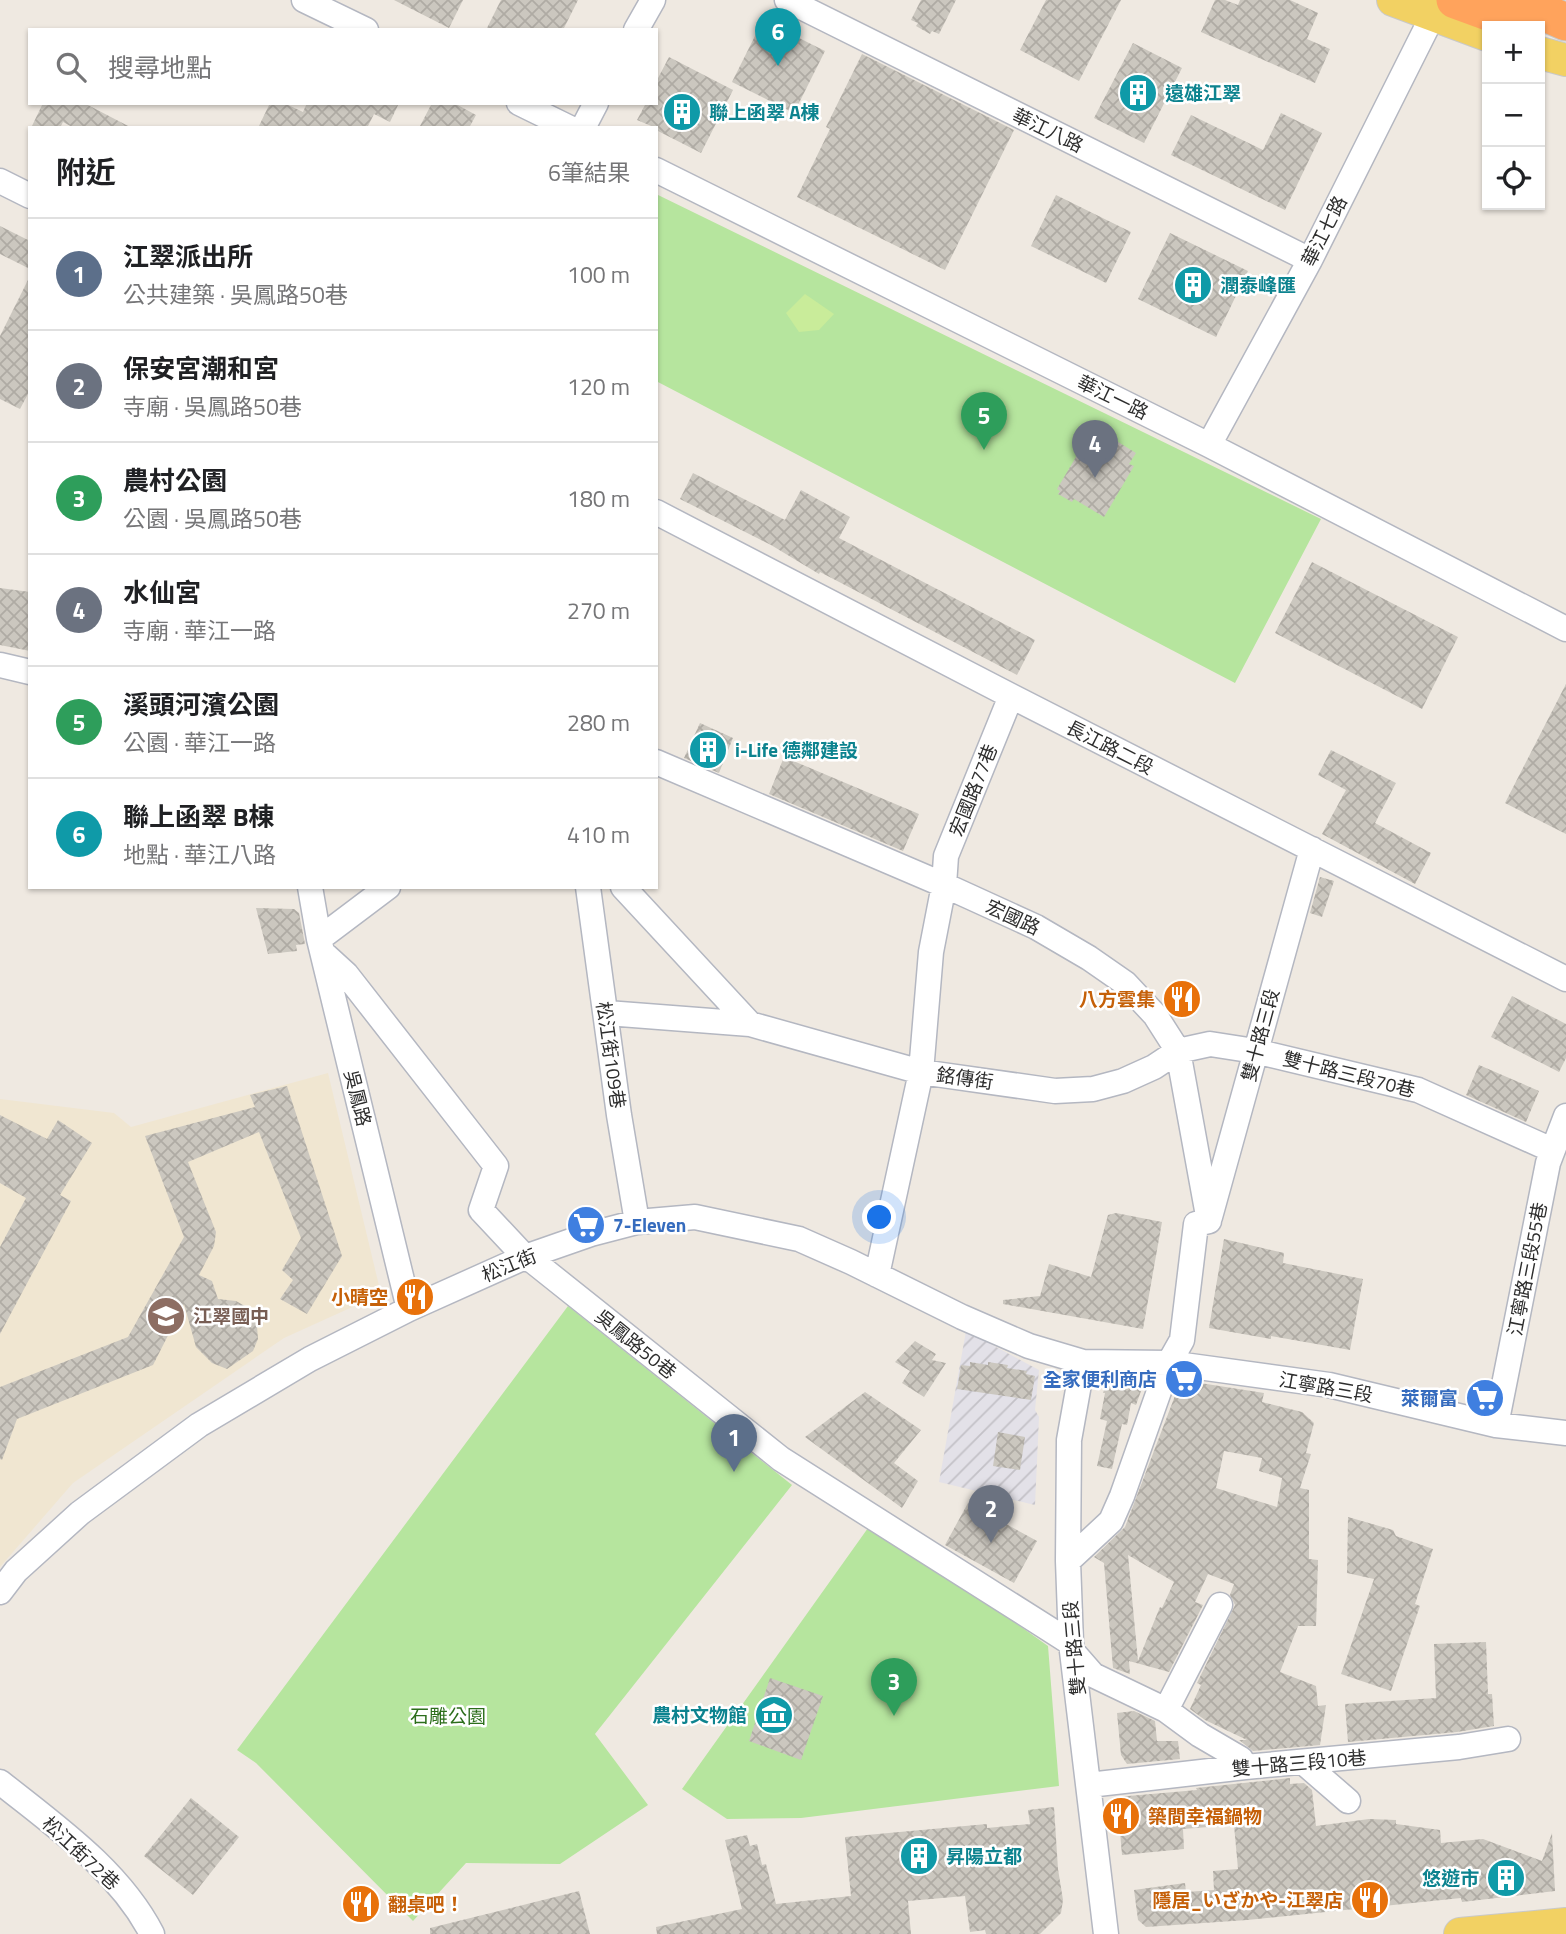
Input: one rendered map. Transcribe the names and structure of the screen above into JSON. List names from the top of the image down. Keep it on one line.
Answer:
{"streets":{"street":["華江八路","華江七路","華江一路","長江路二段","宏國路77巷","宏國路","雙十路三段","松江街109巷","雙十路三段70巷","銘傳街","吳鳳路","松江街","江寧路三段55巷","吳鳳路50巷","江寧路三段","雙十路三段10巷","松江街72巷"]},"crossings":[["華江八路","華江七路"],["華江七路","華江一路"],["長江路二段","宏國路77巷"],["長江路二段","雙十路三段"],["宏國路77巷","宏國路"],["宏國路77巷","銘傳街"],["宏國路77巷","松江街"],["宏國路","雙十路三段"],["宏國路","雙十路三段70巷"],["宏國路","銘傳街"],["雙十路三段","雙十路三段70巷"],["雙十路三段","松江街"],["雙十路三段","吳鳳路50巷"],["雙十路三段","江寧路三段"],["雙十路三段","雙十路三段10巷"],["松江街109巷","銘傳街"],["松江街109巷","松江街"],["雙十路三段70巷","銘傳街"],["雙十路三段70巷","江寧路三段55巷"],["吳鳳路","松江街"],["吳鳳路","吳鳳路50巷"],["松江街","吳鳳路50巷"],["松江街","江寧路三段"],["江寧路三段55巷","江寧路三段"],["吳鳳路50巷","雙十路三段10巷"]],"parks":["石雕公園"],"places":{"building":["遠雄江翠","聯上函翠 A棟","潤泰峰匯","i-Life 德鄰建設","昇陽立都","悠遊市"],"restaurant":["八方雲集","小晴空","築間幸福鍋物","隱居_いざかや-江翠店","翻桌吧！"],"supermarket":["7-Eleven","全家便利商店","萊爾富"],"school or university":["江翠國中"],"museum":["農村文物館"]},"page":{"pins":["6","5","4","1","2","3"],"map_buttons":["+","−"],"search":"搜尋地點","heading":["附近","6筆結果"],"list":[{"mark":"1","name":"江翠派出所","note":"公共建築 · 吳鳳路50巷","value":"100 m"},{"mark":"2","name":"保安宮潮和宮","note":"寺廟 · 吳鳳路50巷","value":"120 m"},{"mark":"3","name":"農村公園","note":"公園 · 吳鳳路50巷","value":"180 m"},{"mark":"4","name":"水仙宮","note":"寺廟 · 華江一路","value":"270 m"},{"mark":"5","name":"溪頭河濱公園","note":"公園 · 華江一路","value":"280 m"},{"mark":"6","name":"聯上函翠 B棟","note":"地點 · 華江八路","value":"410 m"}]}}
